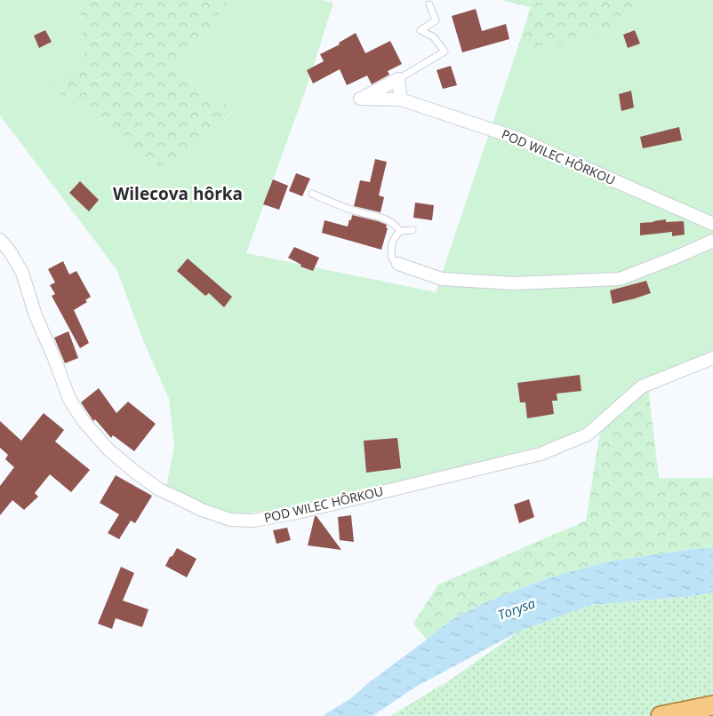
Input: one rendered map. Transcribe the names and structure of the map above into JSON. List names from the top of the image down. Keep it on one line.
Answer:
{"streets":{"street":["POD WILEC HÔRKOU"]},"districts":["Wilecova hôrka"],"water":["Torysa"]}
